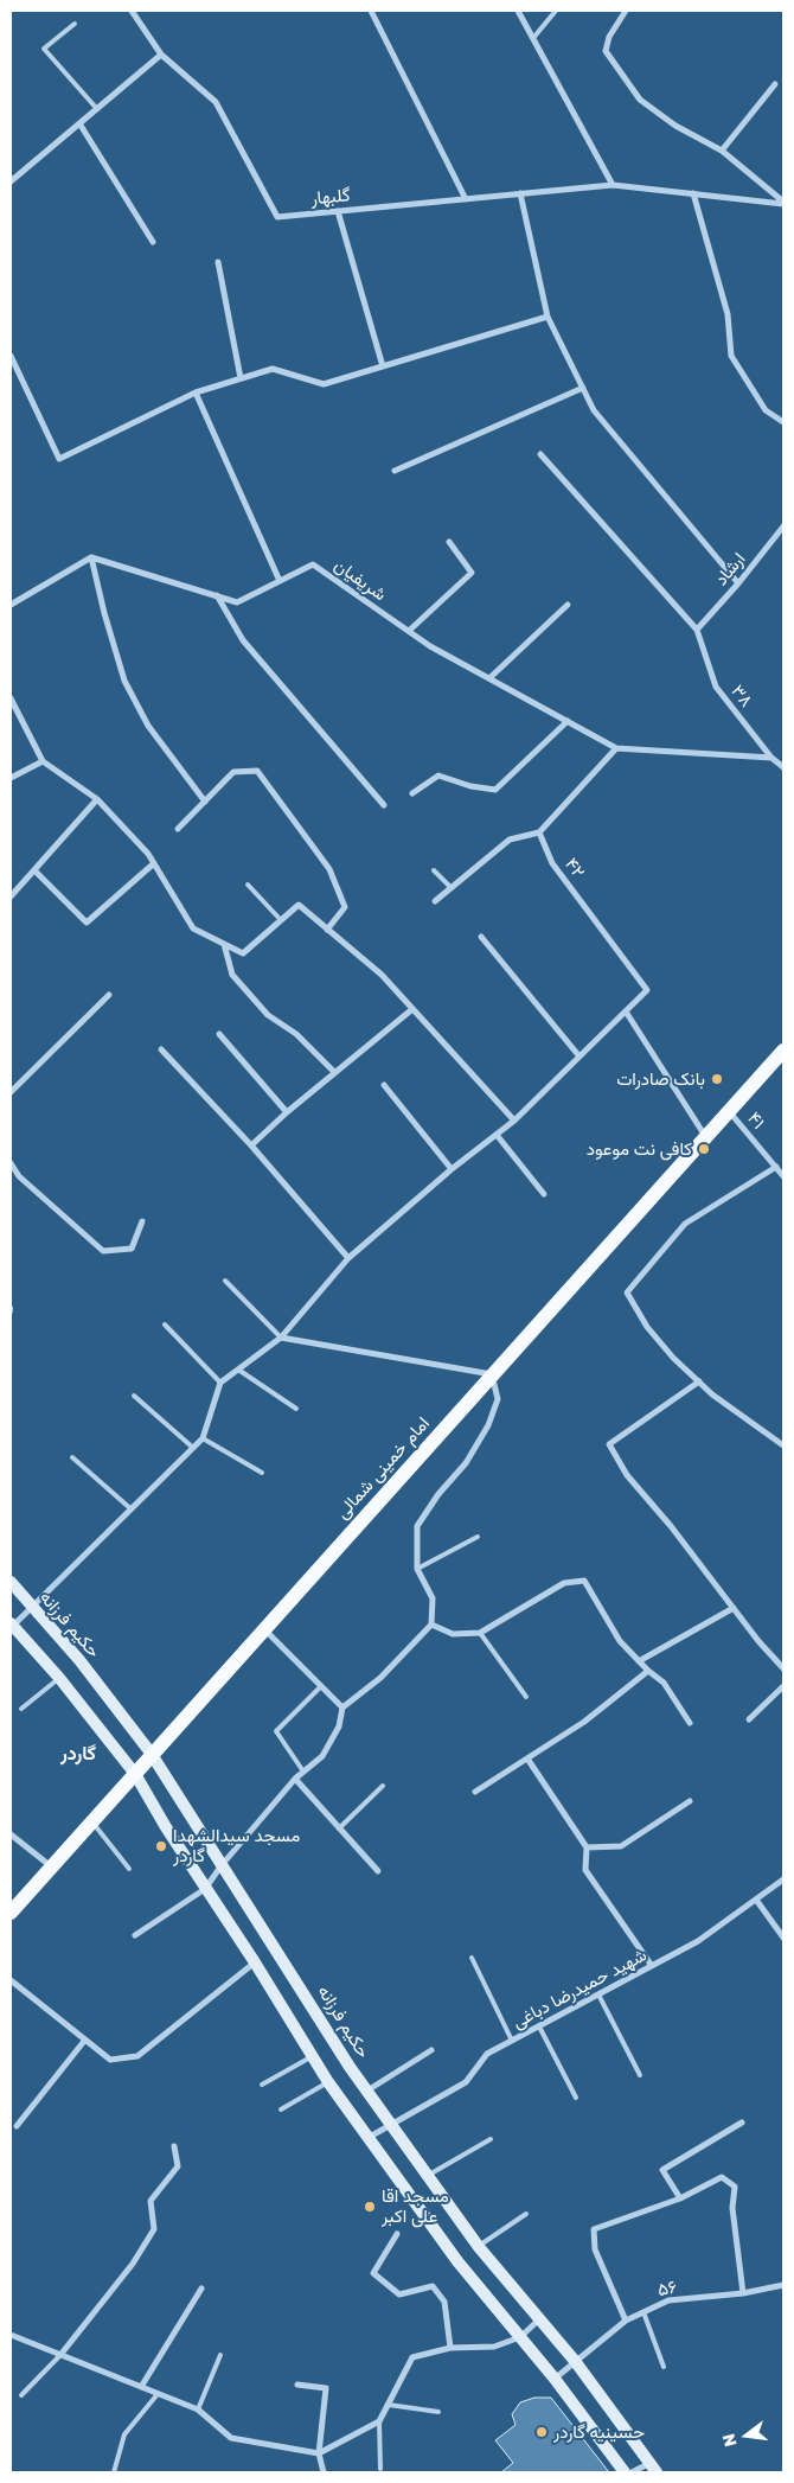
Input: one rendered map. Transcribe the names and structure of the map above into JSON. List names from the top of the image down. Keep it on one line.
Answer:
{"streets":{"main road":["امام خمینی شمالی"],"street":["گلبهار","ارشاد","شریفیان","۳۸","۴۲","۴۱","حکیم فرزانه","شهید حمیدرضا دباغی","۵۶"]},"crossings":[["ارشاد","۳۸"],["۴۱","امام خمینی شمالی"],["امام خمینی شمالی","حکیم فرزانه"],["حکیم فرزانه","شهید حمیدرضا دباغی"],["حکیم فرزانه","۵۶"]],"districts":["گاردر"],"places":["بانک صادرات","کافی نت موعود","مسجد سیدالشهدا گاردر","مسجد اقا علی اکبر","حسینیه گاردر"],"north":"left"}
